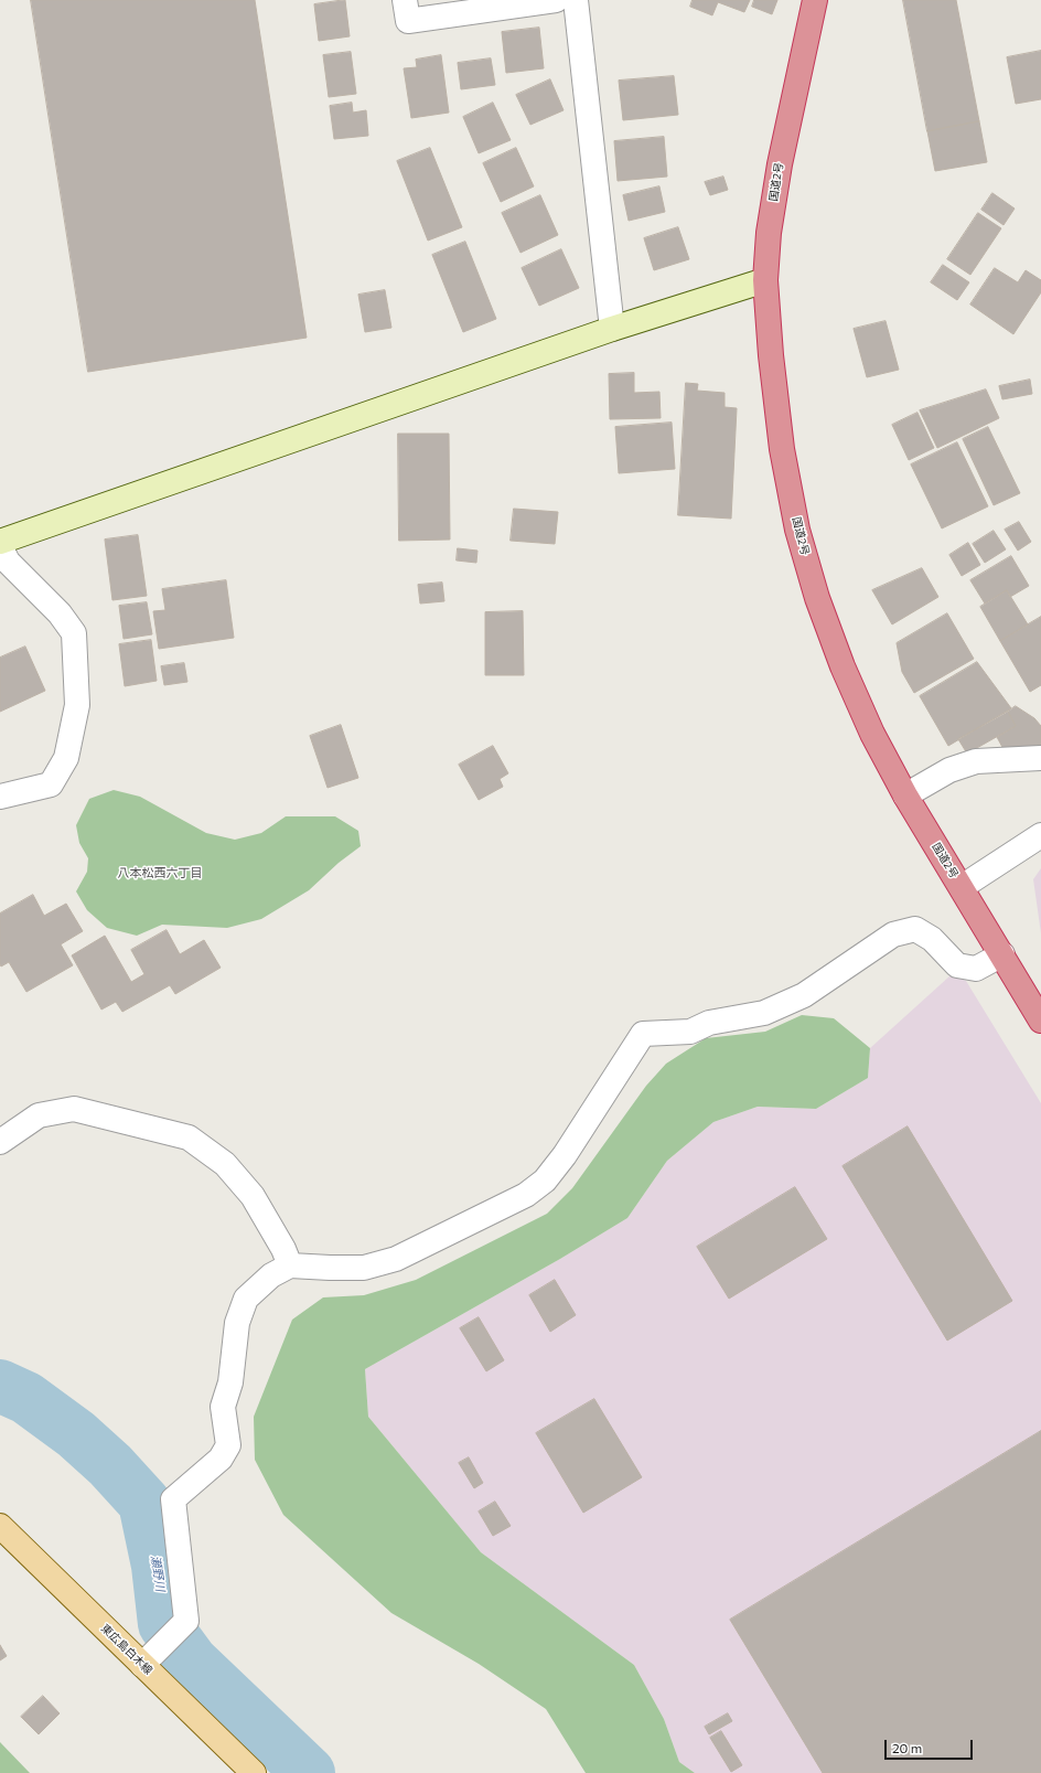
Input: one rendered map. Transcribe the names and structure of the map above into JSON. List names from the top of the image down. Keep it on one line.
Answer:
{"streets":{"highway":["国道2号"],"main road":["東広島白木線"]},"districts":["八本松西六丁目"],"water":["瀬野川"],"scale_bar":"20 m"}
